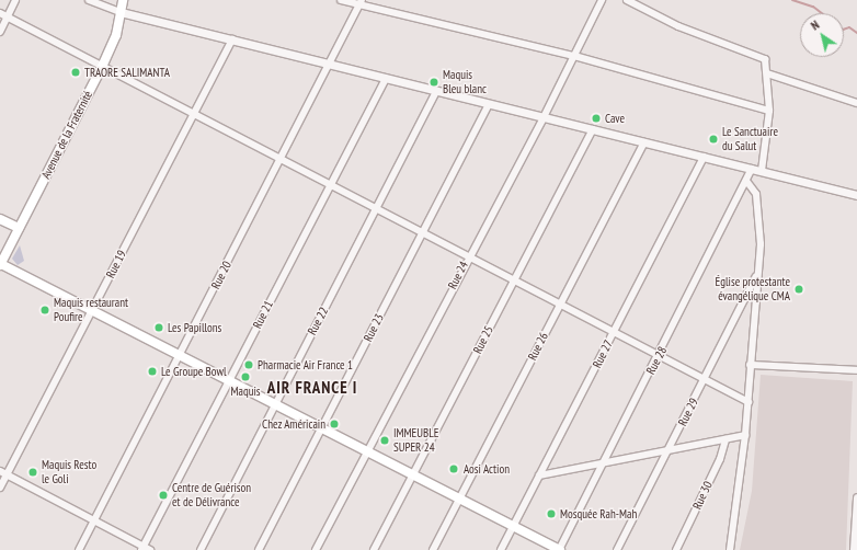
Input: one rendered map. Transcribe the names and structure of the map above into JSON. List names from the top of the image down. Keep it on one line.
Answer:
{"streets":{"main road":["Avenue de la Fraternité"],"street":["Rue 19","Rue 20","Rue 24","Rue 21","Rue 22","Rue 23","Rue 25","Rue 26","Rue 27","Rue 28","Rue 29","Rue 30"]},"districts":["AIR FRANCE I"],"places":["TRAORE SALIMANTA","Maquis Bleu blanc","Cave","Le Sanctuaire du Salut","Église protestante évangélique CMA","Maquis restaurant Poufire","Les Papillons","Pharmacie Air France 1","Le Groupe Bowl","Maquis","Chez Américain","IMMEUBLE SUPER 24","Aosi Action","Maquis Resto le Goli","Centre de Guérison et de Délivrance","Mosquée Rah-Mah"],"north":"top left"}
